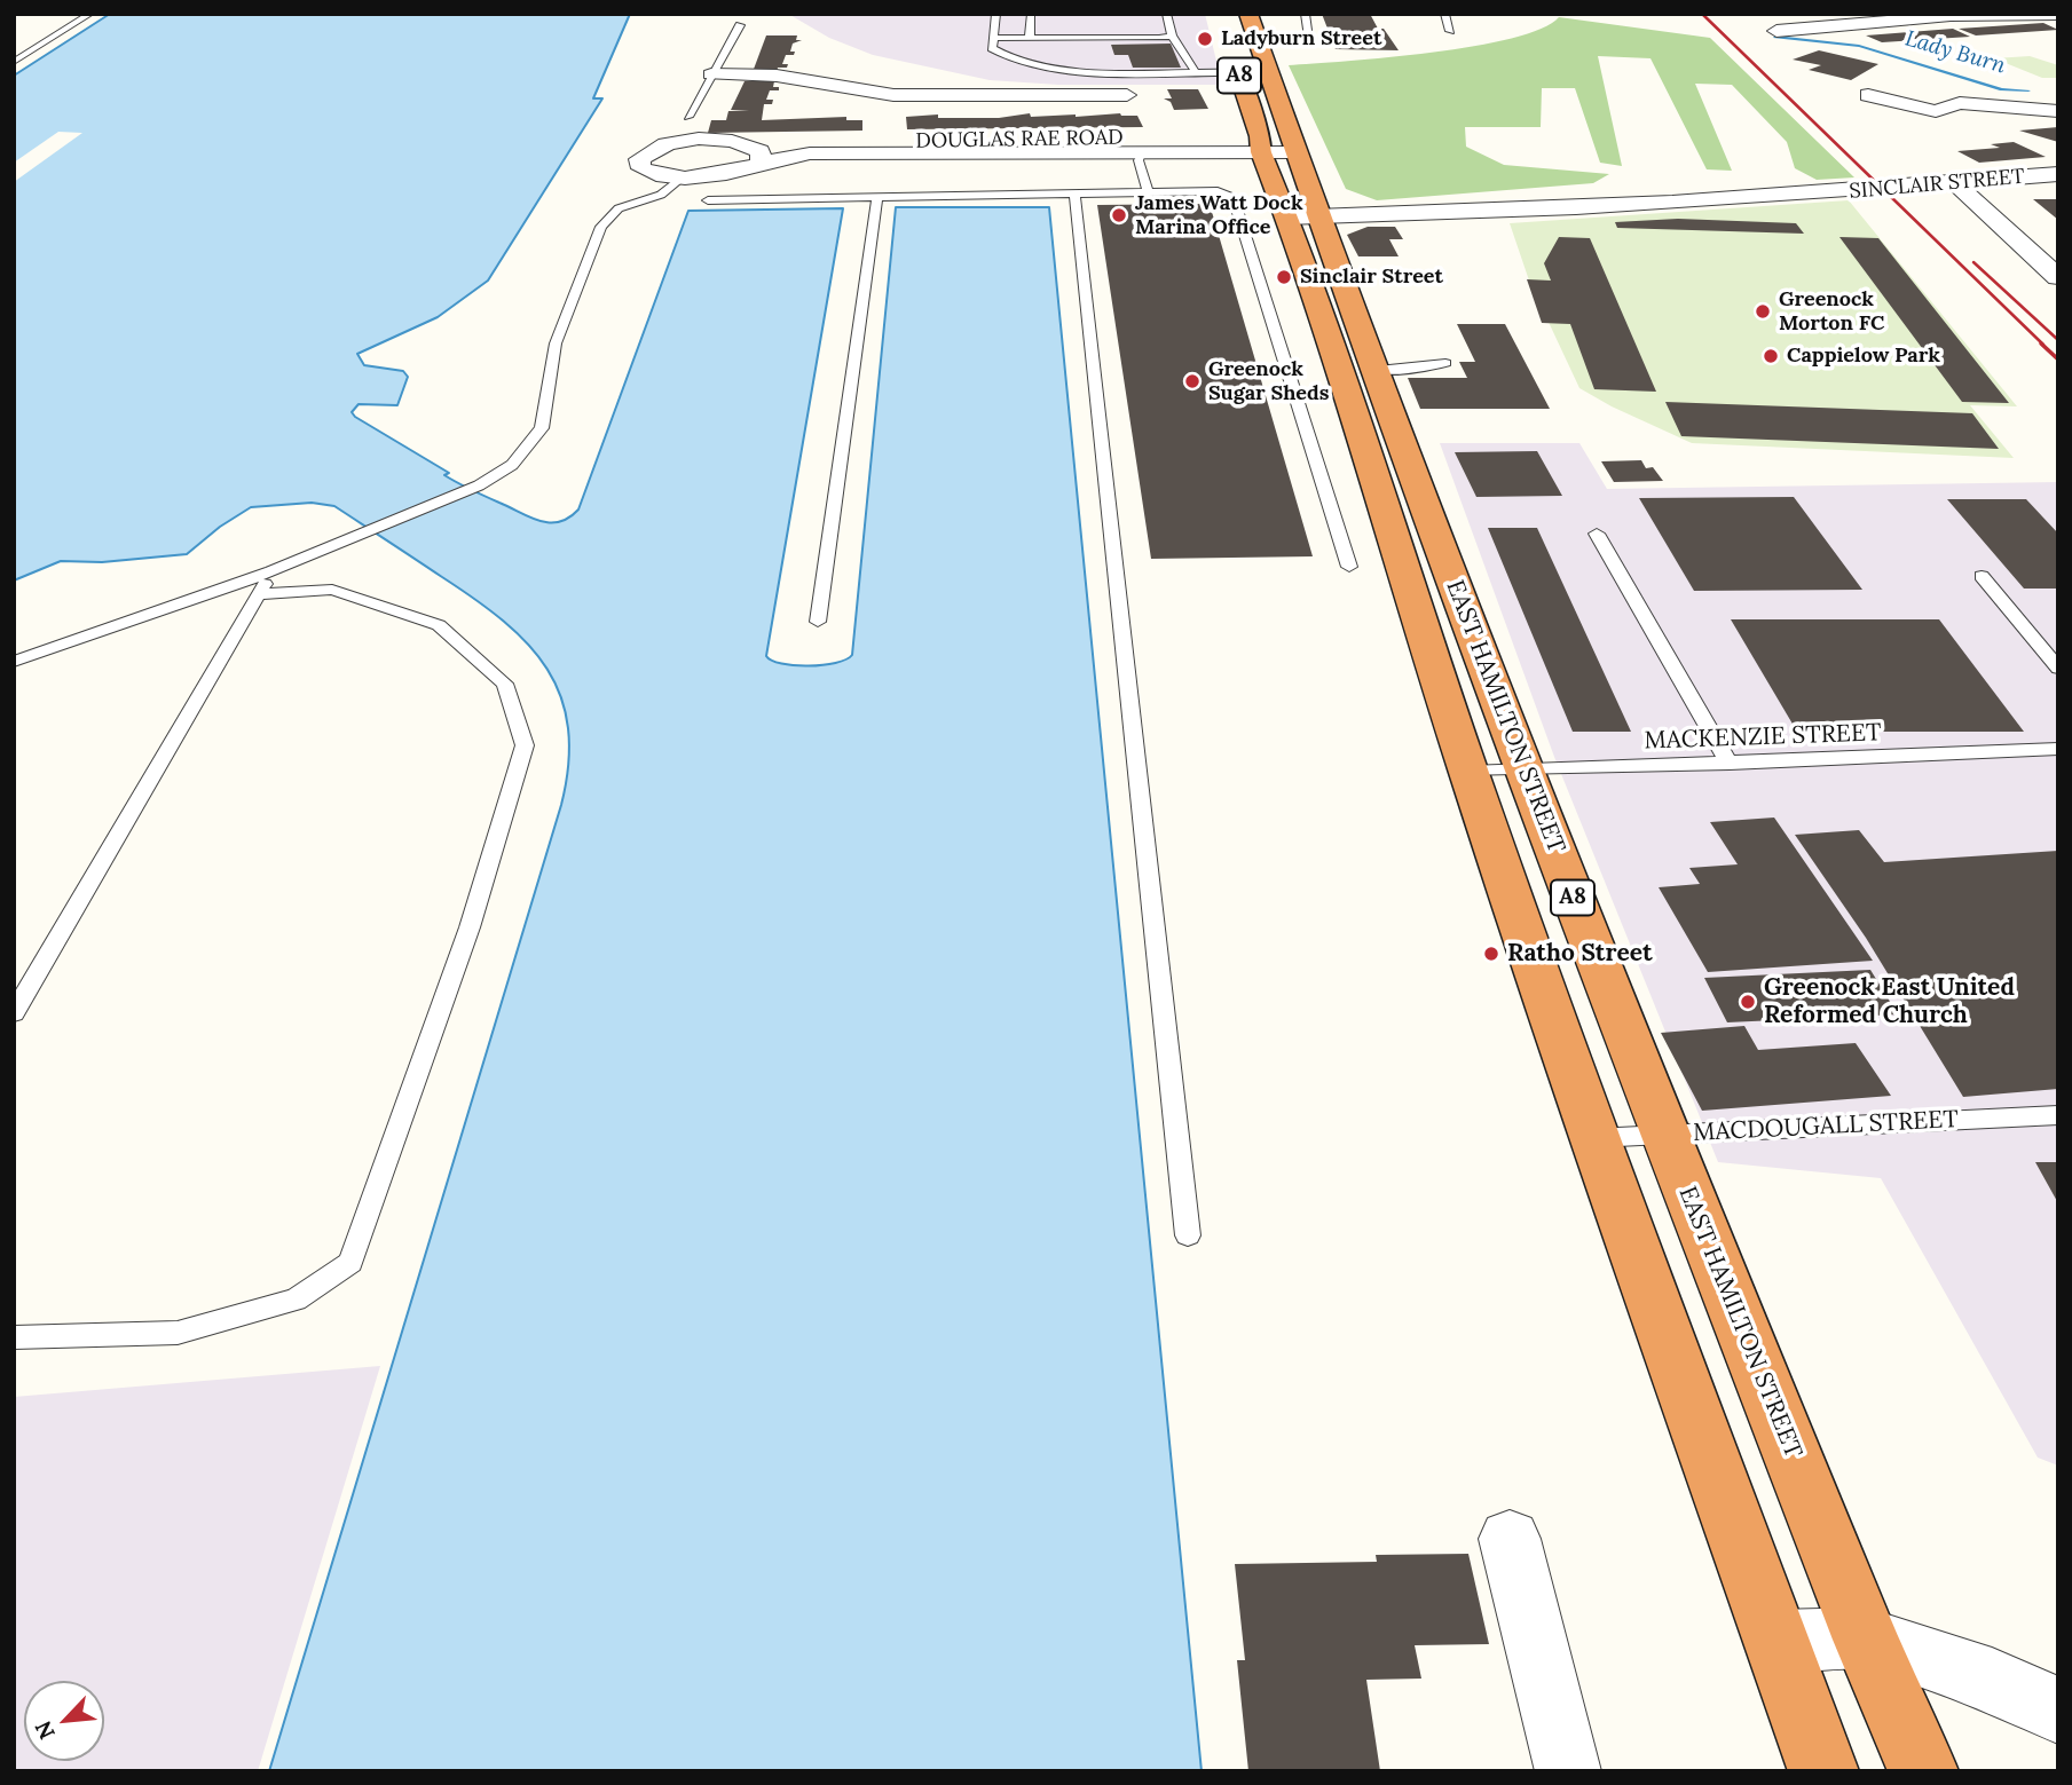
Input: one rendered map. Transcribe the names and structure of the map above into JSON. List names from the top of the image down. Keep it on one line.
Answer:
{"streets":{"highway":["A8","EAST HAMILTON STREET"],"street":["DOUGLAS RAE ROAD","SINCLAIR STREET"],"lane":["MACKENZIE STREET","MACDOUGALL STREET"]},"crossings":[["DOUGLAS RAE ROAD","EAST HAMILTON STREET"],["SINCLAIR STREET","EAST HAMILTON STREET"],["EAST HAMILTON STREET","MACKENZIE STREET"],["EAST HAMILTON STREET","MACDOUGALL STREET"]],"water":["Lady Burn"],"places":["Ladyburn Street","James Watt Dock Marina Office","Sinclair Street","Greenock Morton FC","Cappielow Park","Greenock Sugar Sheds","Ratho Street","Greenock East United Reformed Church"],"north":"bottom left"}
